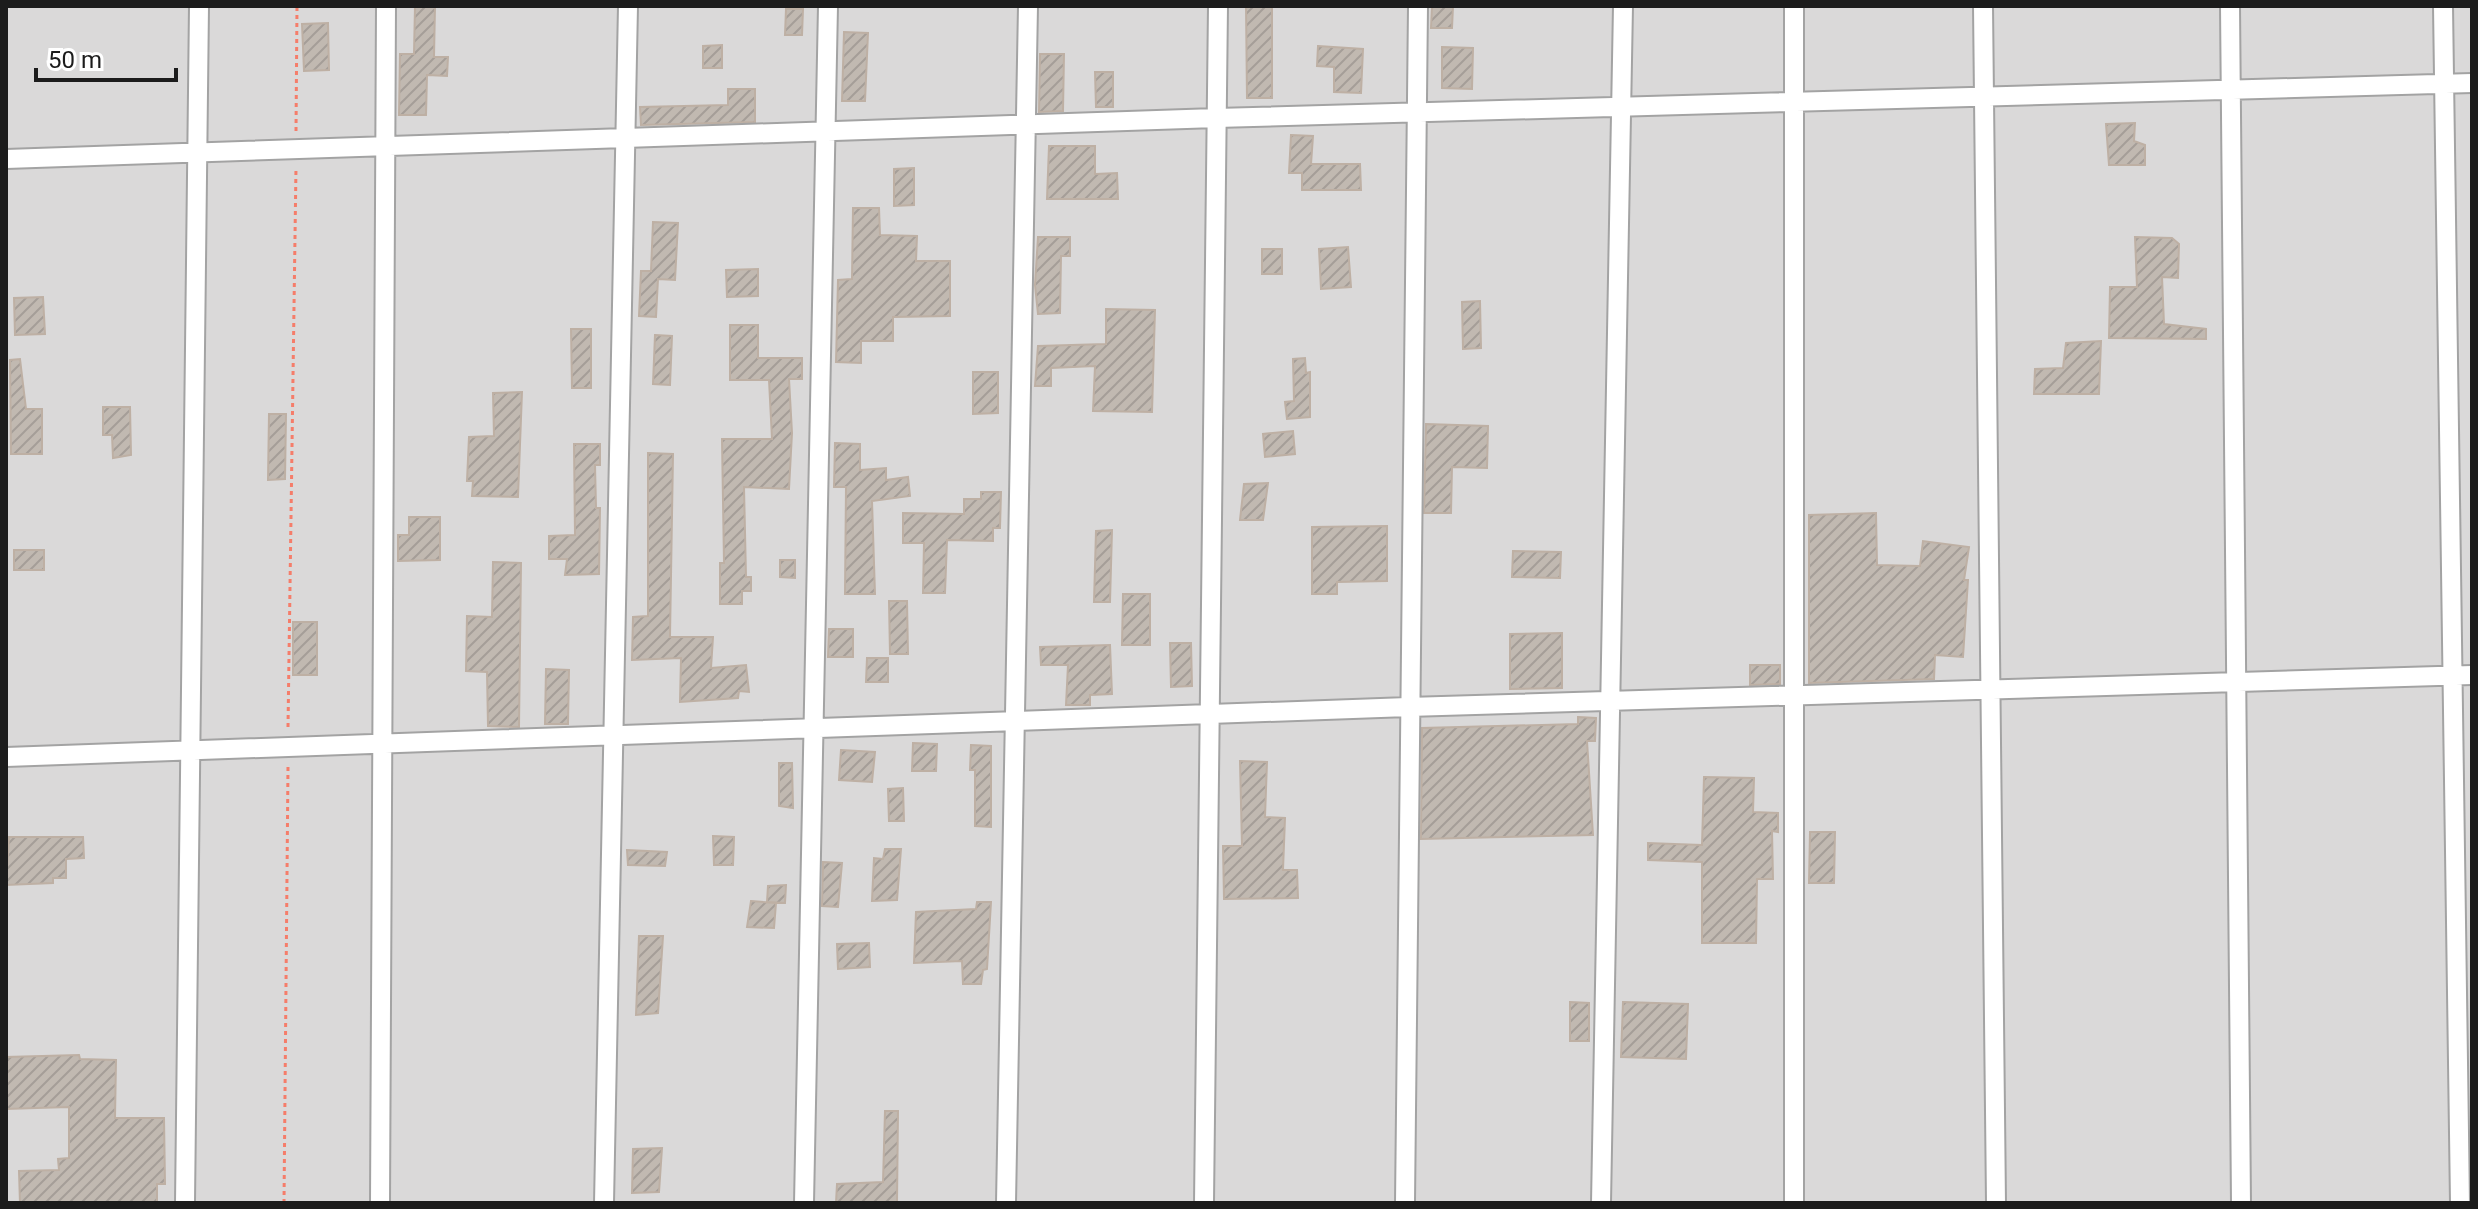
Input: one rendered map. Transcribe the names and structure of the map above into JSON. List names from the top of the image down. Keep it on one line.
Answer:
{"scale_bar":"50 m"}
